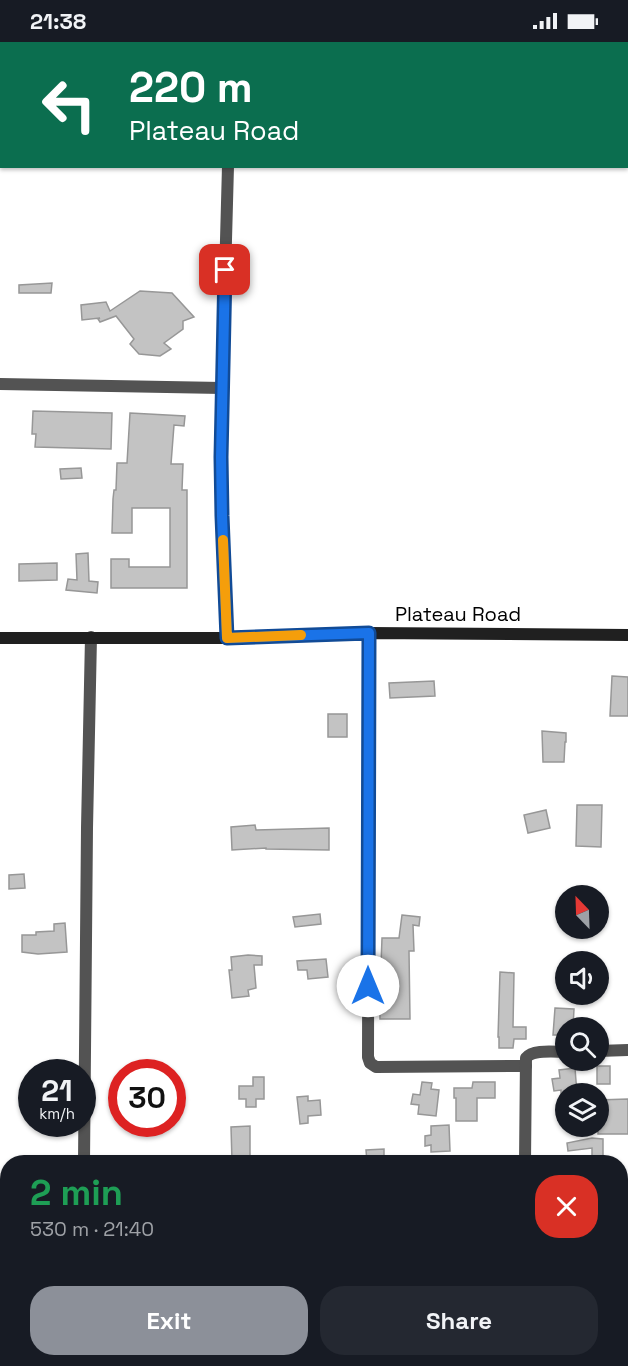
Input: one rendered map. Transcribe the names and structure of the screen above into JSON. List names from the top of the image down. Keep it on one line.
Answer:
{"streets":{"street":["Plateau Road"]},"north":"top left","page":{"status":"21:38","turn":["220 m","Plateau Road"],"speed":"21 km/h","limit":"30","heading":["2 min","530 m · 21:40"],"buttons":["Exit","Share"]}}
